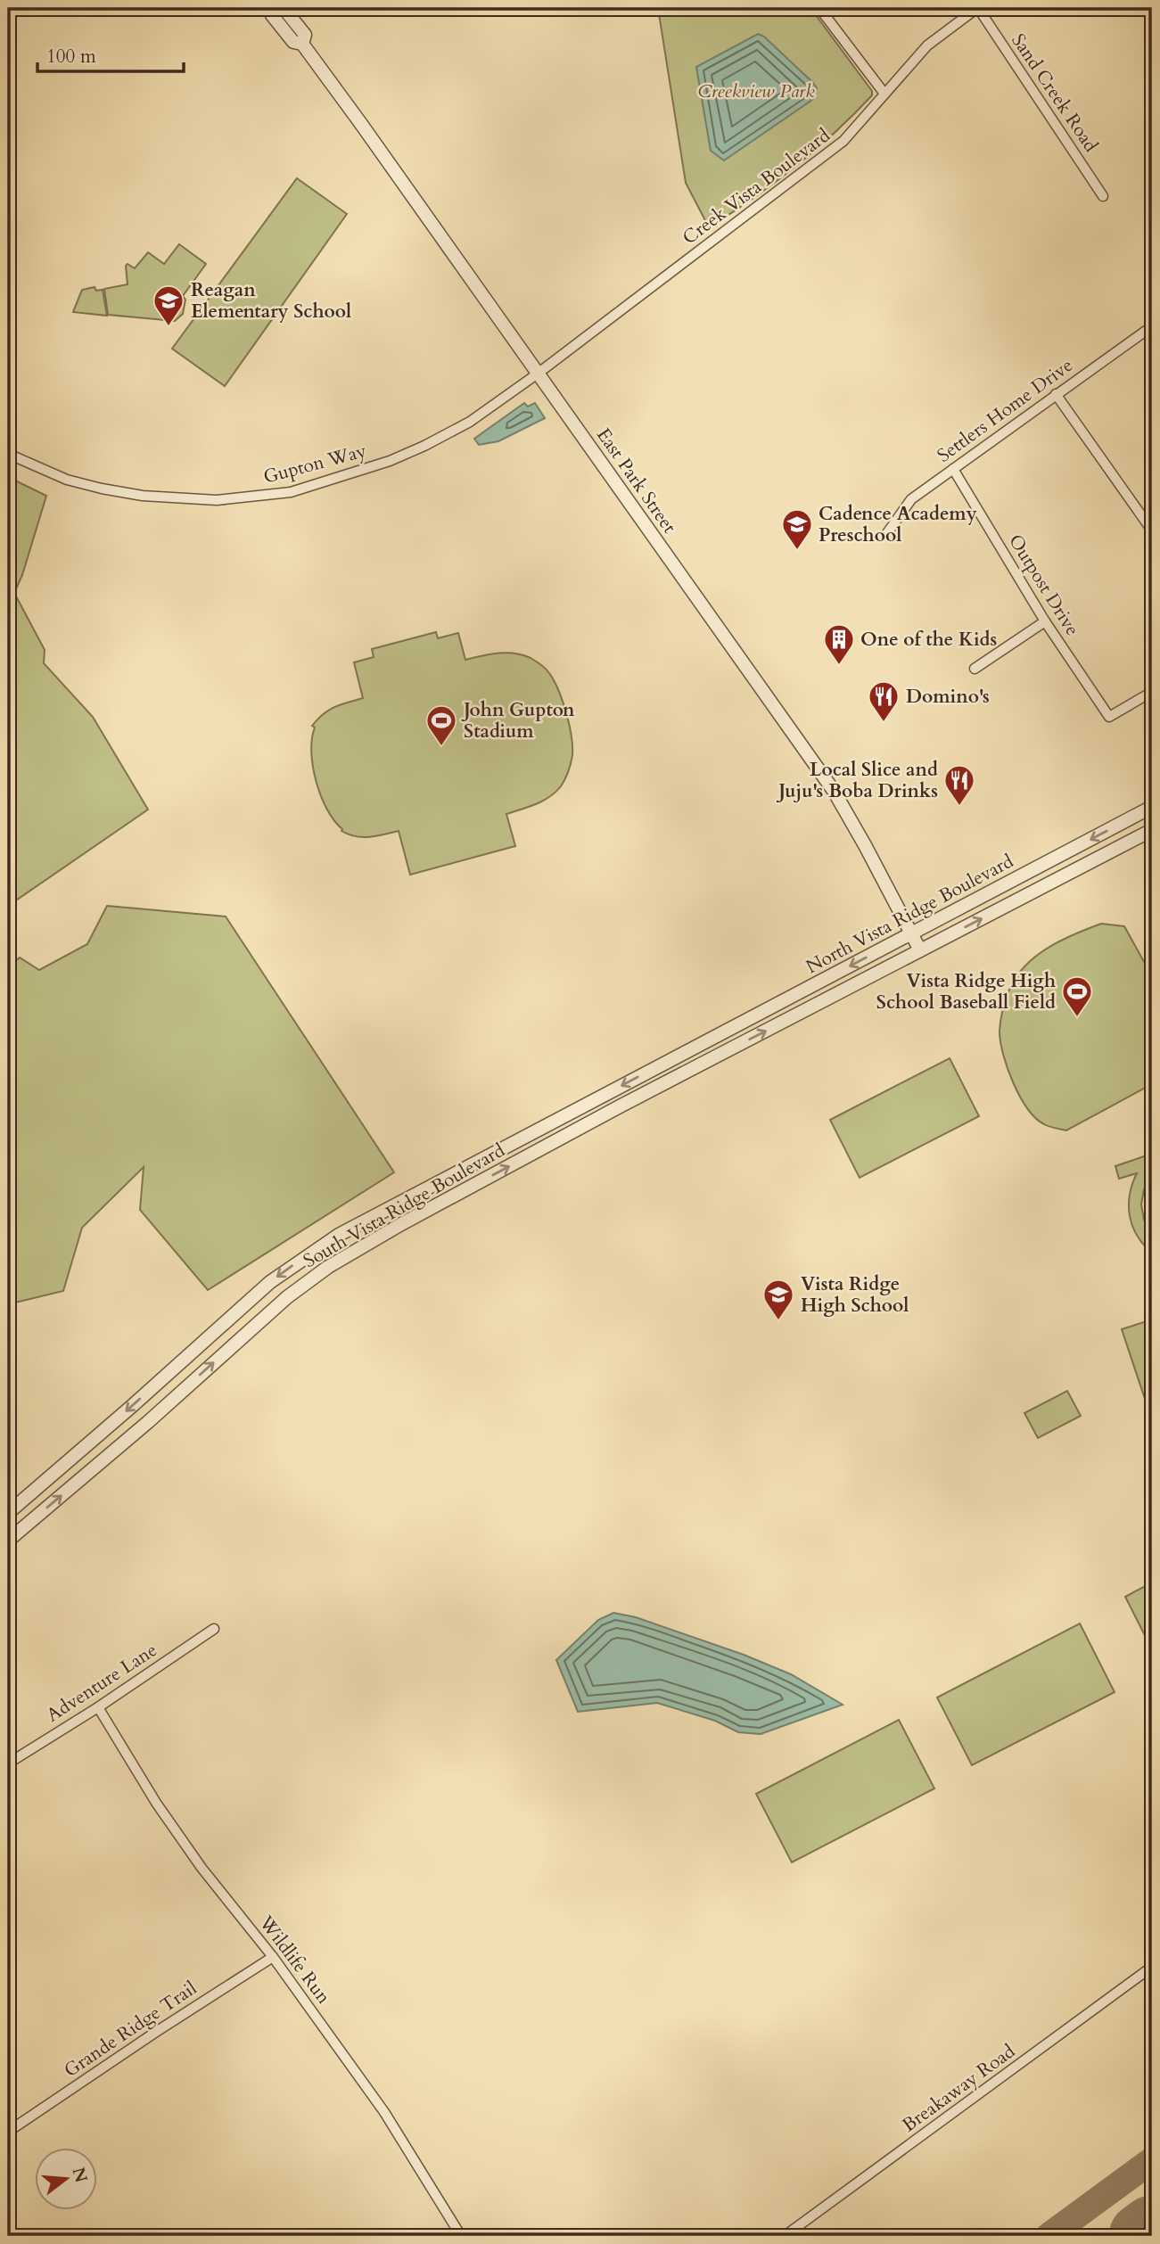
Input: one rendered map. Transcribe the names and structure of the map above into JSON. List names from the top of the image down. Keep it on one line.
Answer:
{"streets":{"street":["Sand Creek Road","Creek Vista Boulevard","Settlers Home Drive","Gupton Way","East Park Street","Outpost Drive","North Vista Ridge Boulevard","South Vista Ridge Boulevard","Adventure Lane","Wildlife Run","Grande Ridge Trail","Breakaway Road"]},"crossings":[["Sand Creek Road","Creek Vista Boulevard"],["Creek Vista Boulevard","Gupton Way"],["Creek Vista Boulevard","East Park Street"],["Settlers Home Drive","Outpost Drive"],["Gupton Way","East Park Street"],["East Park Street","North Vista Ridge Boulevard"],["North Vista Ridge Boulevard","South Vista Ridge Boulevard"],["Adventure Lane","Wildlife Run"],["Wildlife Run","Grande Ridge Trail"]],"parks":["Creekview Park"],"places":{"school or university":["Reagan Elementary School","Cadence Academy Preschool","Vista Ridge High School"],"building":["One of the Kids"],"restaurant":["Domino's","Local Slice and Juju's Boba Drinks"],"sports":["John Gupton Stadium","Vista Ridge High School Baseball Field"]},"scale_bar":"100 m","north":"right"}
